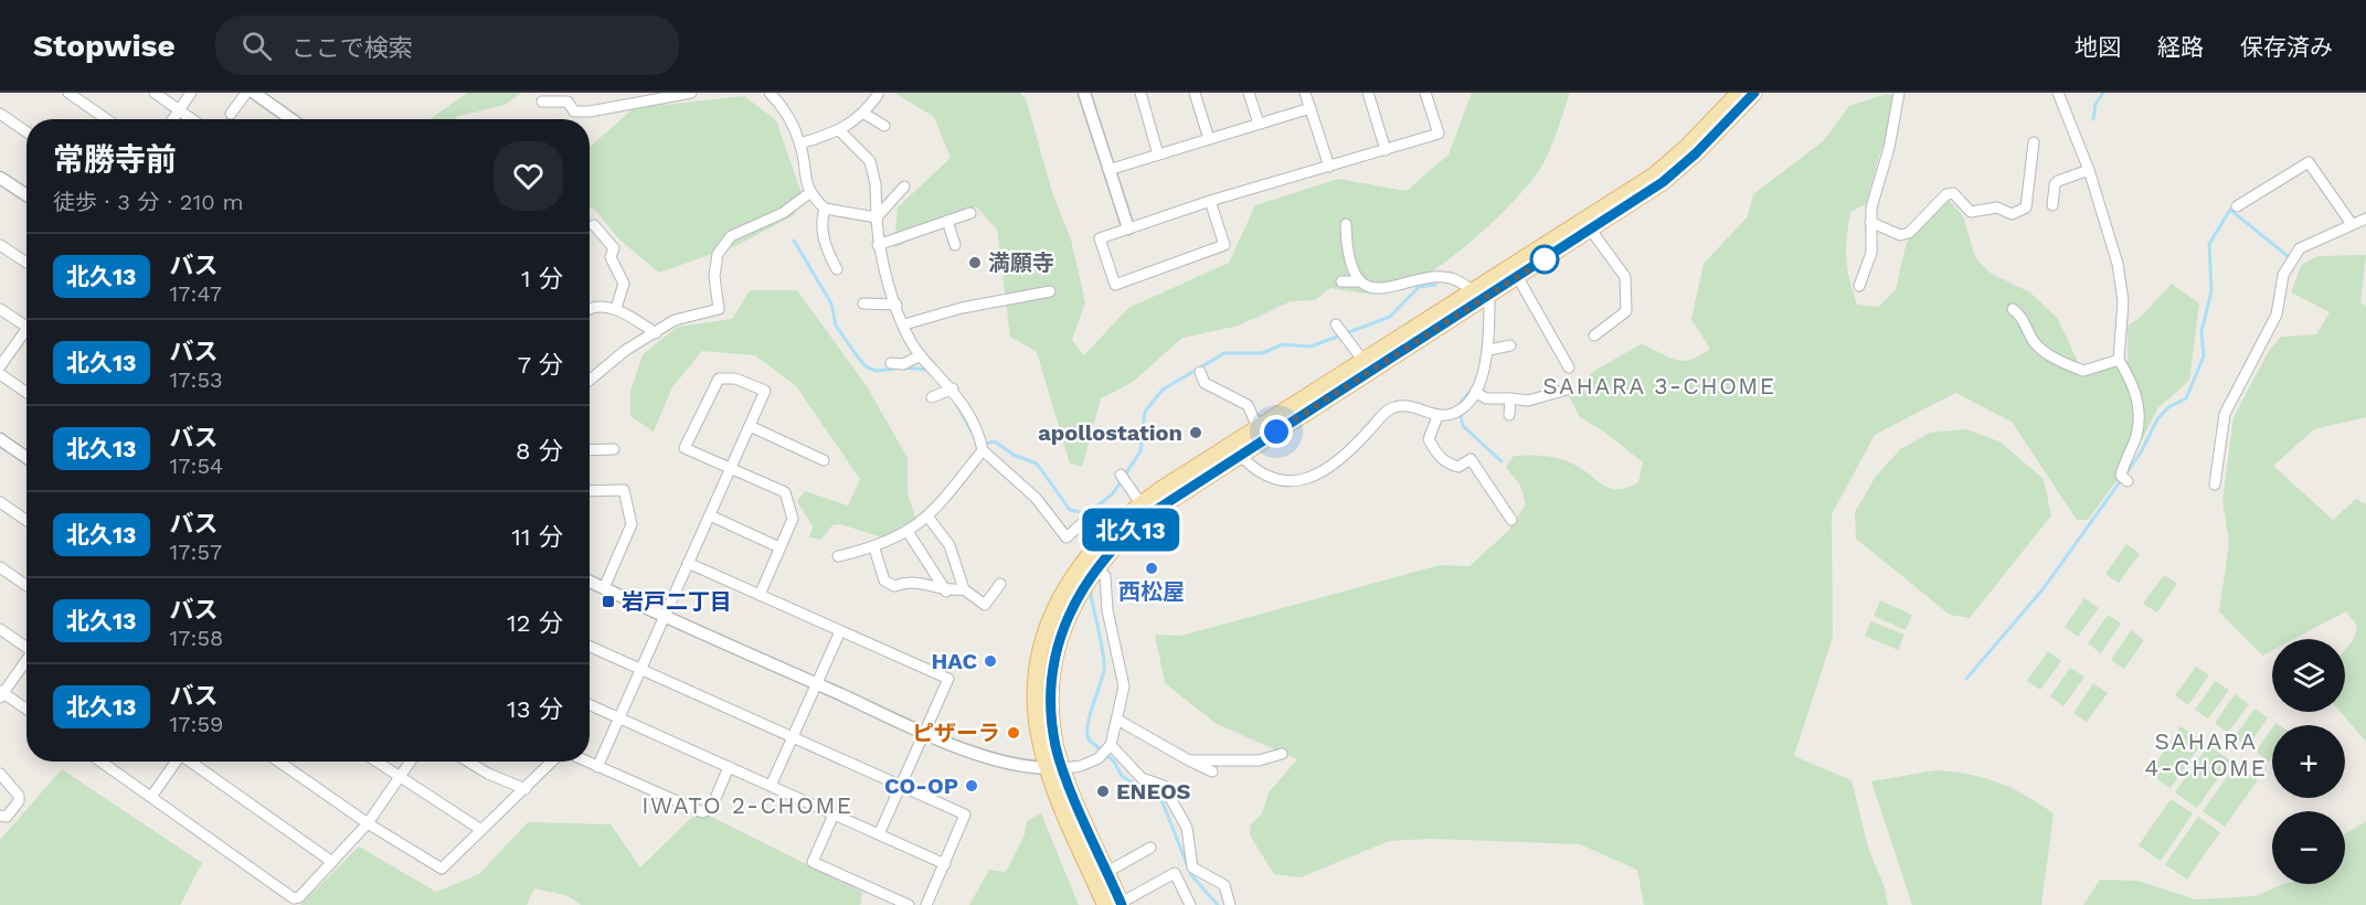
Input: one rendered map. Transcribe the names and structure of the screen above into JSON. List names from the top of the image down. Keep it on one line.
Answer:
{"districts":["SAHARA 3-CHOME","SAHARA 4-CHOME","IWATO 2-CHOME"],"places":{"other":["満願寺","apollostation","西松屋","HAC","ピザーラ","CO-OP","ENEOS"],"transit":["岩戸二丁目"]},"lines":["bus line 北久13"],"page":{"header":"Stopwise","search":"ここで検索","nav":["地図","経路","保存済み"],"on_map":"北久13","heading":["常勝寺前","徒歩 · 3 分 · 210 m"],"list":[{"mark":"北久13","name":"バス","note":"17:47","value":"1 分"},{"mark":"北久13","name":"バス","note":"17:53","value":"7 分"},{"mark":"北久13","name":"バス","note":"17:54","value":"8 分"},{"mark":"北久13","name":"バス","note":"17:57","value":"11 分"},{"mark":"北久13","name":"バス","note":"17:58","value":"12 分"},{"mark":"北久13","name":"バス","note":"17:59","value":"13 分"}],"map_buttons":["+","−"]}}
